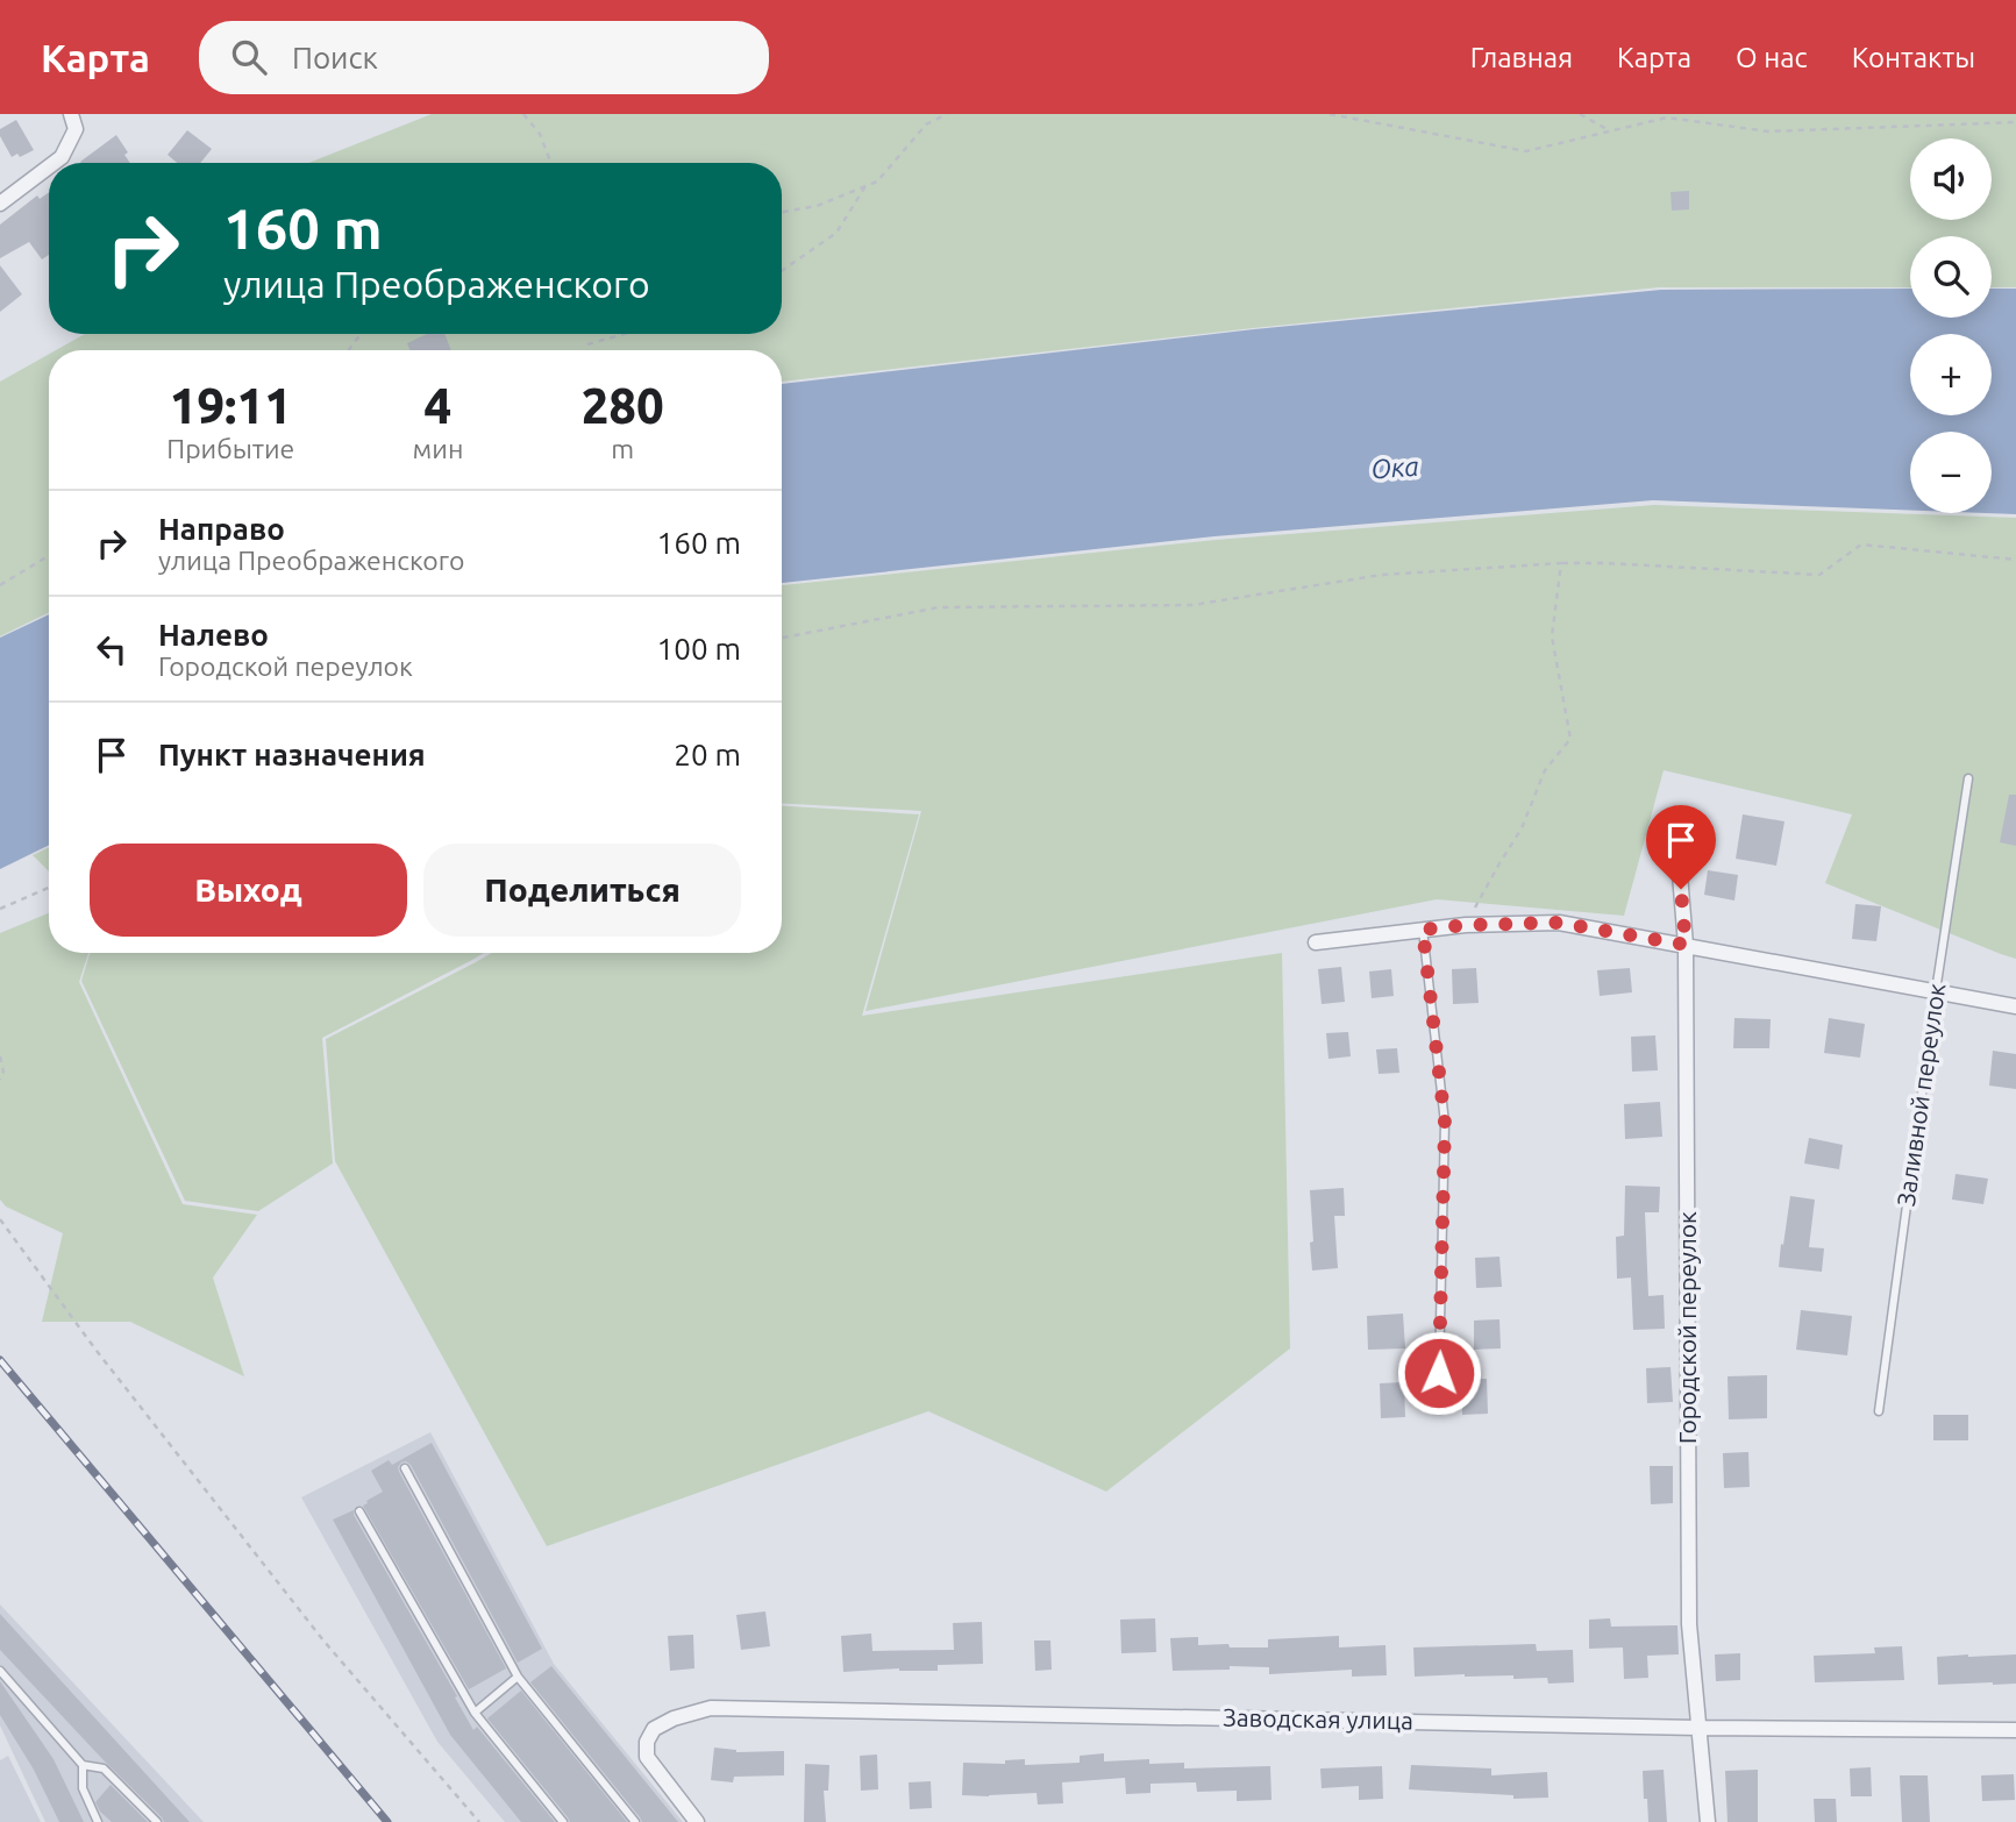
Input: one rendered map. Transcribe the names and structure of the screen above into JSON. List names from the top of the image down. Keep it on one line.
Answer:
{"streets":{"street":["Городской переулок","Заводская улица"],"lane":["Заливной переулок"]},"crossings":[["Городской переулок","Заводская улица"]],"water":["Ока"],"page":{"header":"Карта","search":"Поиск","nav":["Главная","Карта","О нас","Контакты"],"map_buttons":["+","−"],"turn":["160 m","улица Преображенского"],"eta":["19:11","Прибытие","4","мин","280","m"],"list":[{"name":"Направо","note":"улица Преображенского","value":"160 m"},{"name":"Налево","note":"Городской переулок","value":"100 m"},{"name":"Пункт назначения","value":"20 m"}],"buttons":["Выход","Поделиться"]}}
